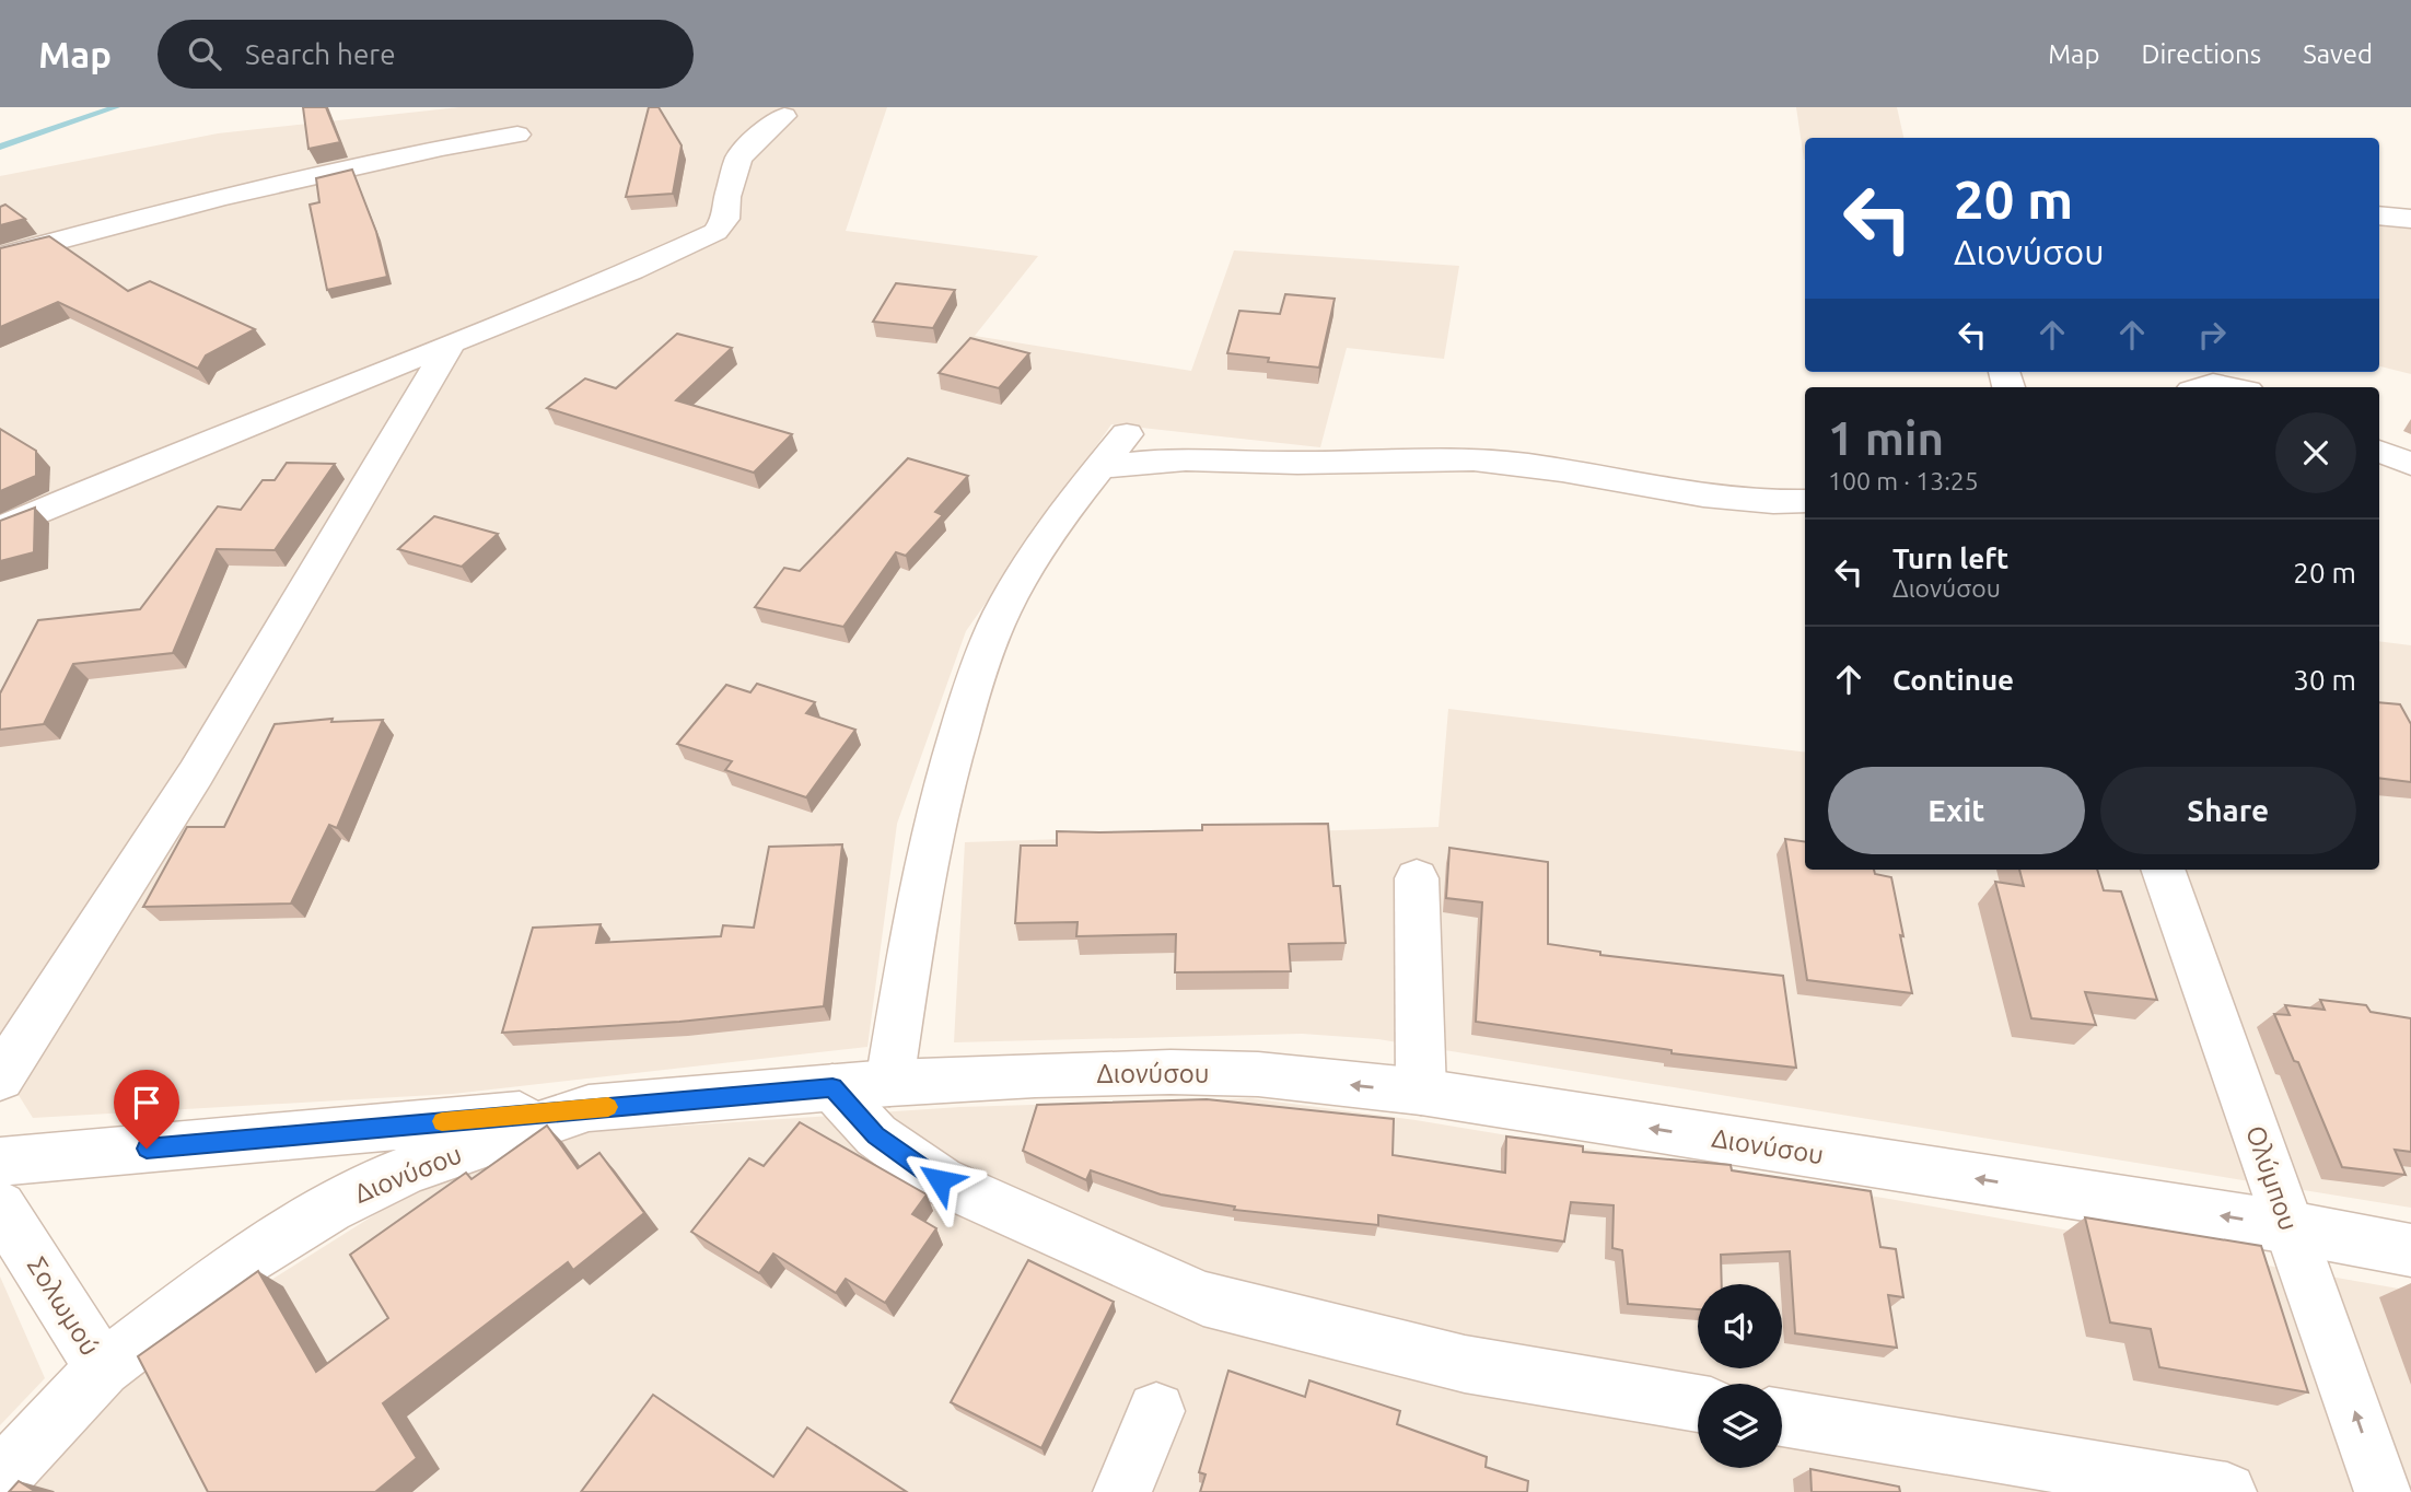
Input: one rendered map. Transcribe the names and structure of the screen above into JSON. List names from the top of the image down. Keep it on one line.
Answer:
{"streets":{"street":["Διονύσου","Ολύμπου","Σολωμού"]},"crossings":[["Διονύσου","Ολύμπου"],["Διονύσου","Σολωμού"]],"one_way":["Ολύμπου"],"page":{"header":"Map","search":"Search here","nav":["Map","Directions","Saved"],"turn":["20 m","Διονύσου"],"heading":["1 min","100 m · 13:25"],"list":[{"name":"Turn left","note":"Διονύσου","value":"20 m"},{"name":"Continue","value":"30 m"}],"buttons":["Exit","Share"]}}
